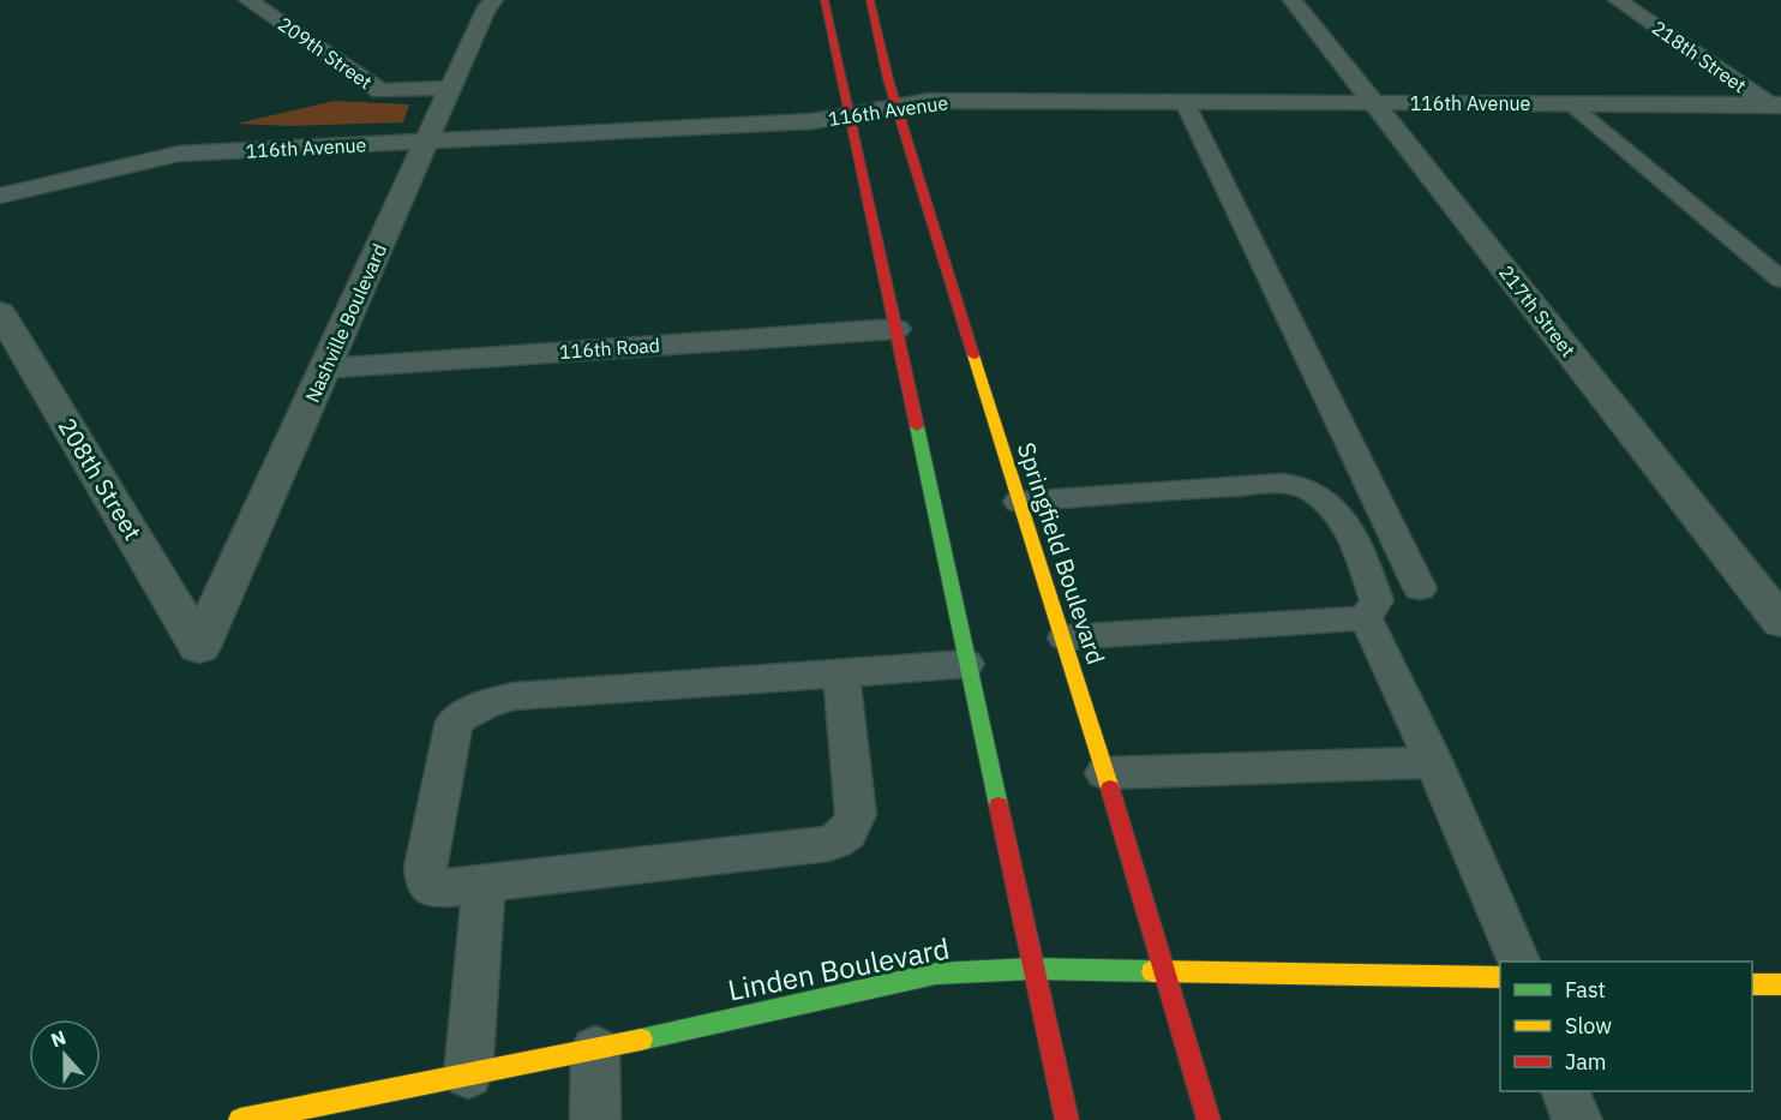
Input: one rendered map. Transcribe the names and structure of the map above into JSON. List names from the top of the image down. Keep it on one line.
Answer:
{"streets":{"main road":["Springfield Boulevard","Linden Boulevard"],"street":["209th Street","218th Street","116th Avenue","217th Street","Nashville Boulevard","116th Road","208th Street"]},"crossings":[["209th Street","Nashville Boulevard"],["218th Street","116th Avenue"],["116th Avenue","217th Street"],["116th Avenue","Nashville Boulevard"],["116th Avenue","Springfield Boulevard"],["Nashville Boulevard","116th Road"],["Nashville Boulevard","208th Street"],["Springfield Boulevard","Linden Boulevard"]],"legend":["Fast","Slow","Jam"],"north":"top"}
